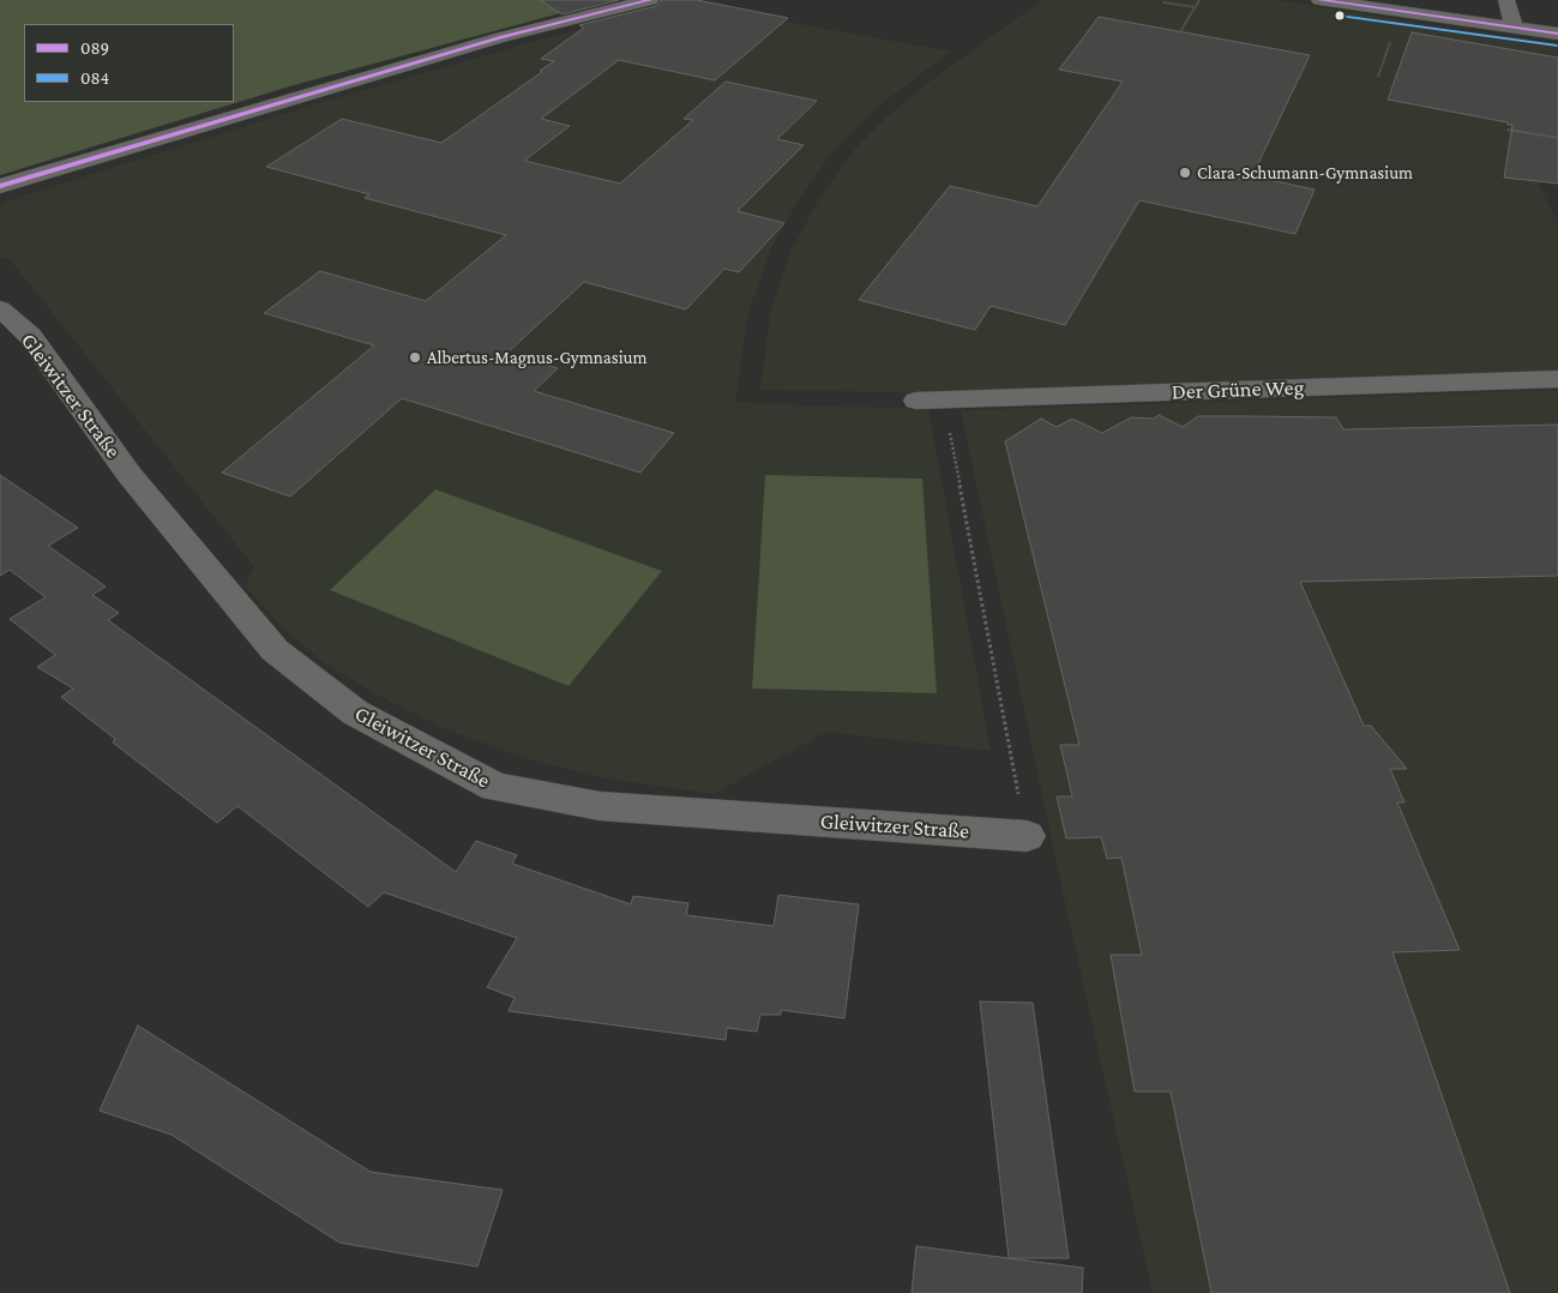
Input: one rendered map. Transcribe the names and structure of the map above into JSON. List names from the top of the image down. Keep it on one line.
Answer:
{"streets":{"street":["Der Grüne Weg","Gleiwitzer Straße"]},"places":["Clara-Schumann-Gymnasium","Albertus-Magnus-Gymnasium"],"lines":["transit line 089","transit line 084"],"legend":["089","084"]}
